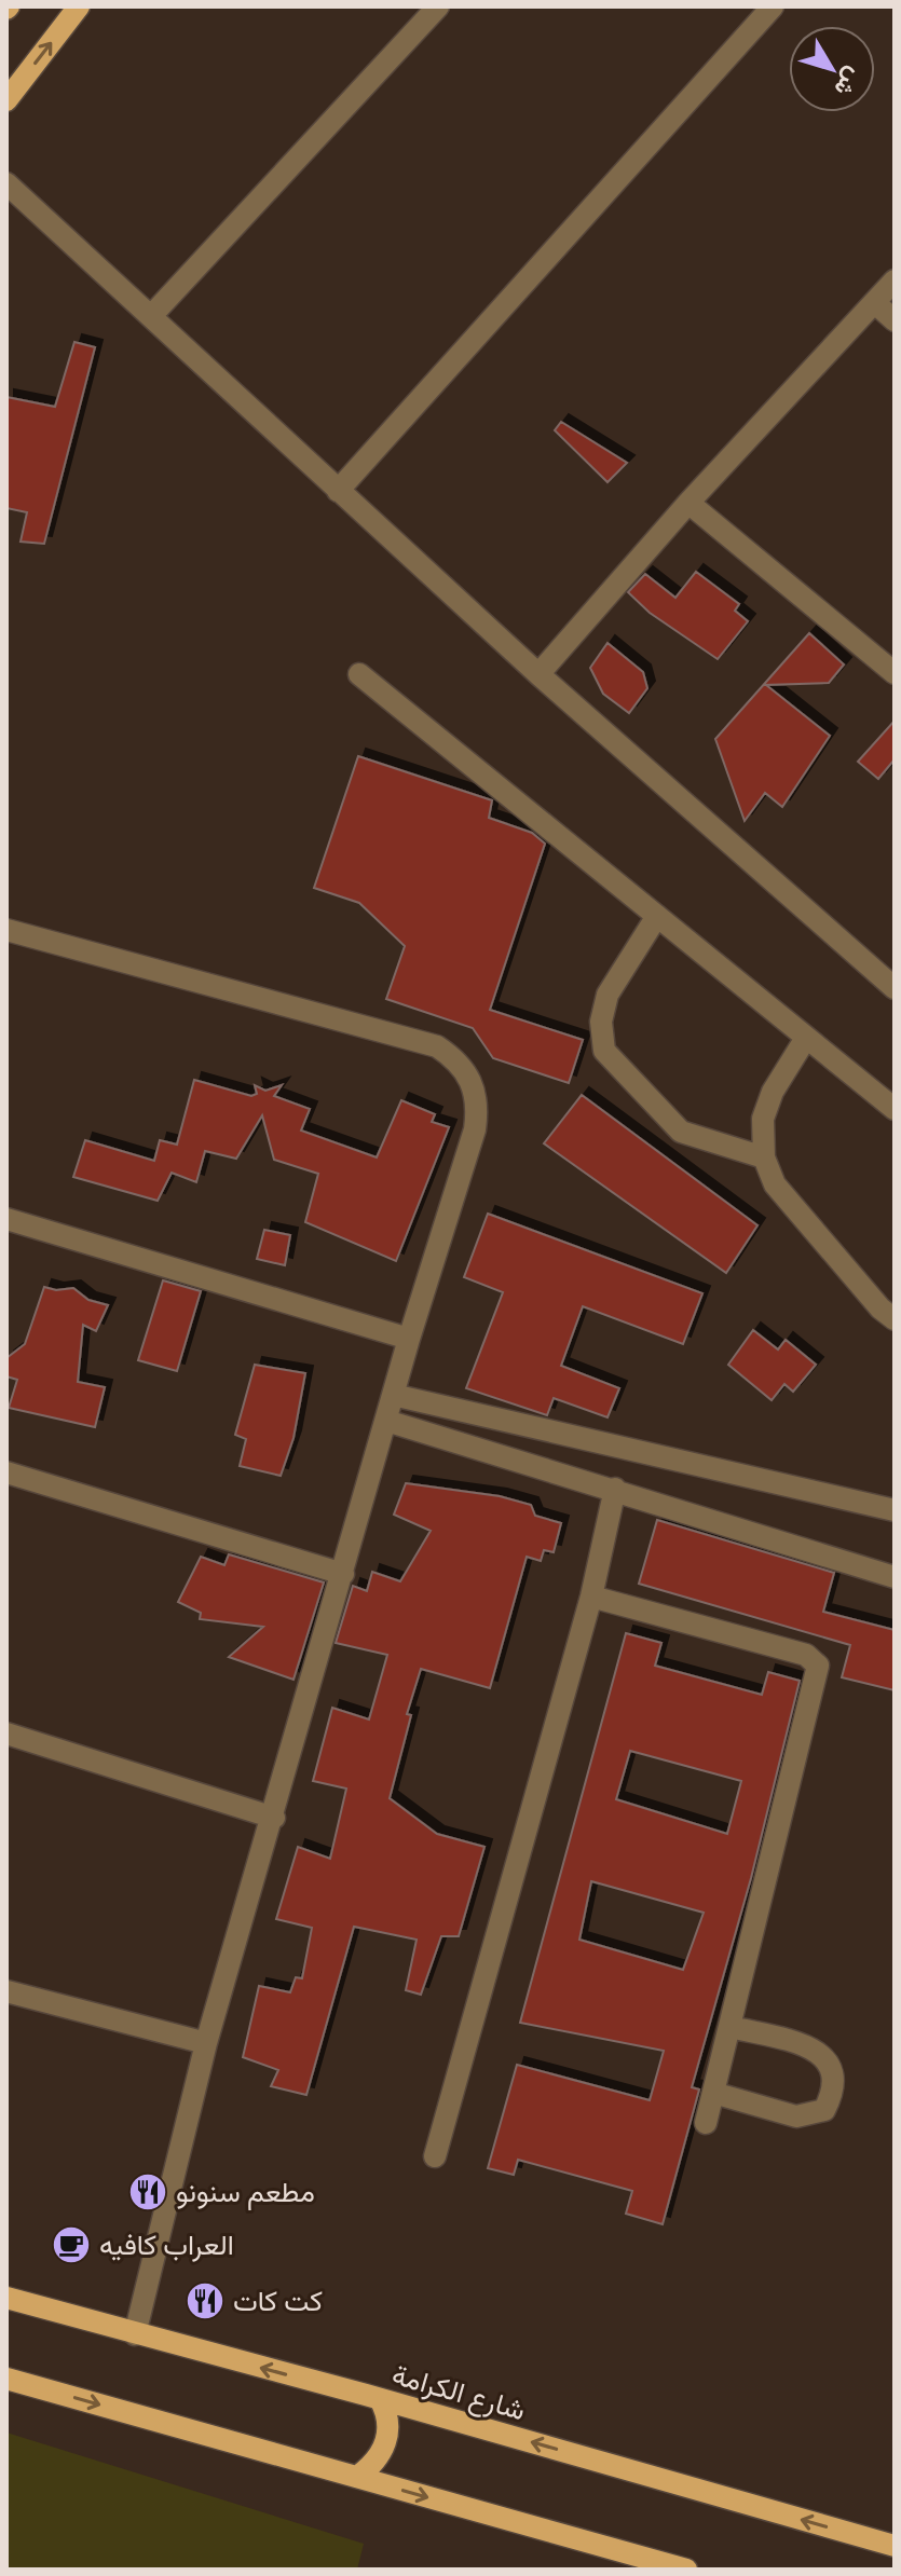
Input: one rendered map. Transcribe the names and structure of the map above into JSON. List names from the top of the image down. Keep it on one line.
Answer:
{"streets":{"main road":["شارع الكرامة"]},"places":{"restaurant":["مطعم سنونو","كت كات"],"cafe":["العراب كافيه"]},"north":"bottom right"}
